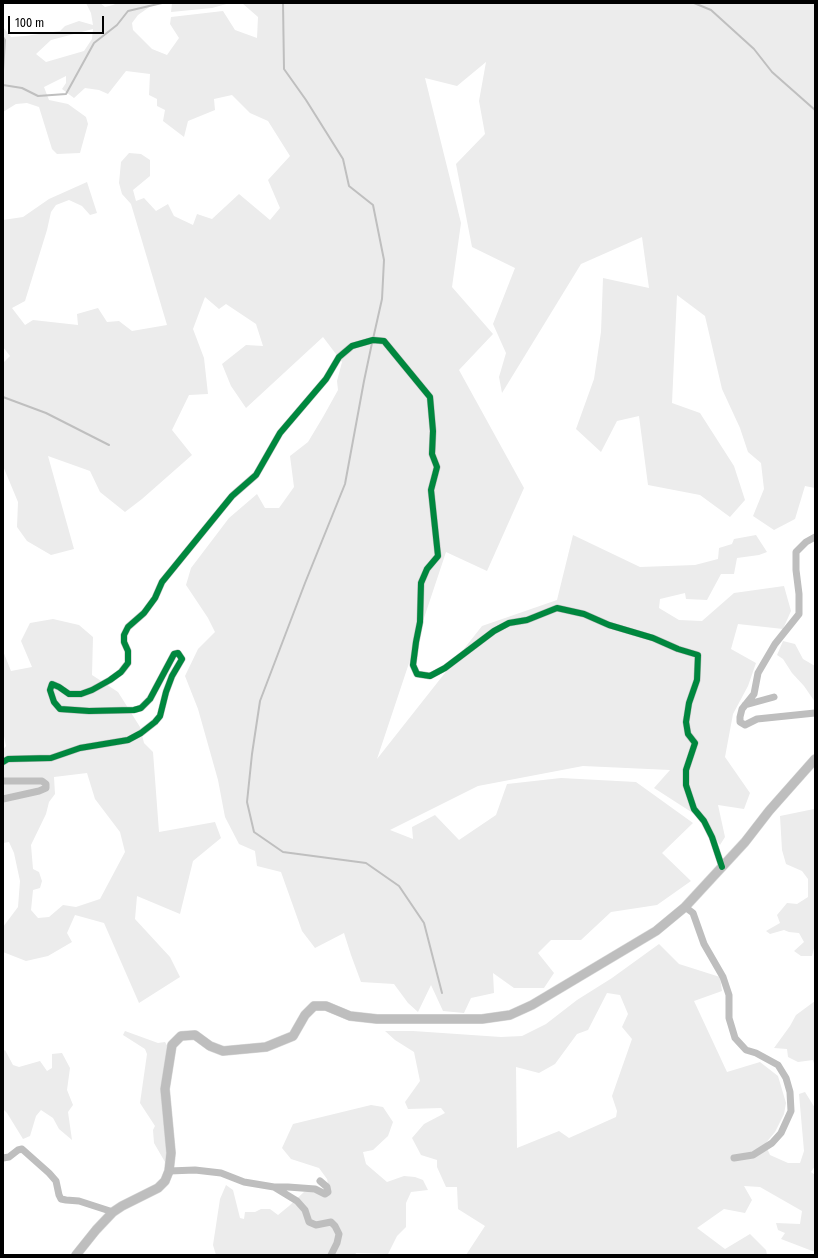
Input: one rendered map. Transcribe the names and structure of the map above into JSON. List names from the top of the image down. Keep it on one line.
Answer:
{"scale_bar":"100 m"}
